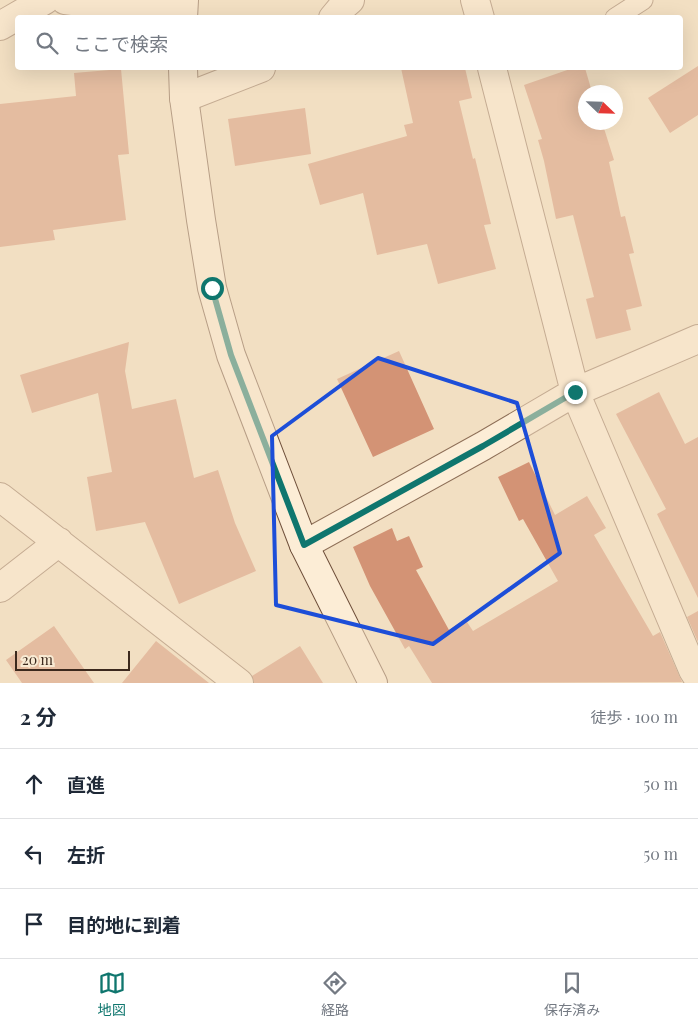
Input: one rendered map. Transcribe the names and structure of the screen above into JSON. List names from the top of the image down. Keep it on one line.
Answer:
{"scale_bar":"20 m","north":"bottom right","page":{"search":"ここで検索","scale":"20 m","heading":["2 分","徒歩 · 100 m"],"list":[["直進","50 m"],["左折","50 m"],"目的地に到着"],"nav":["地図","経路","保存済み"]}}
